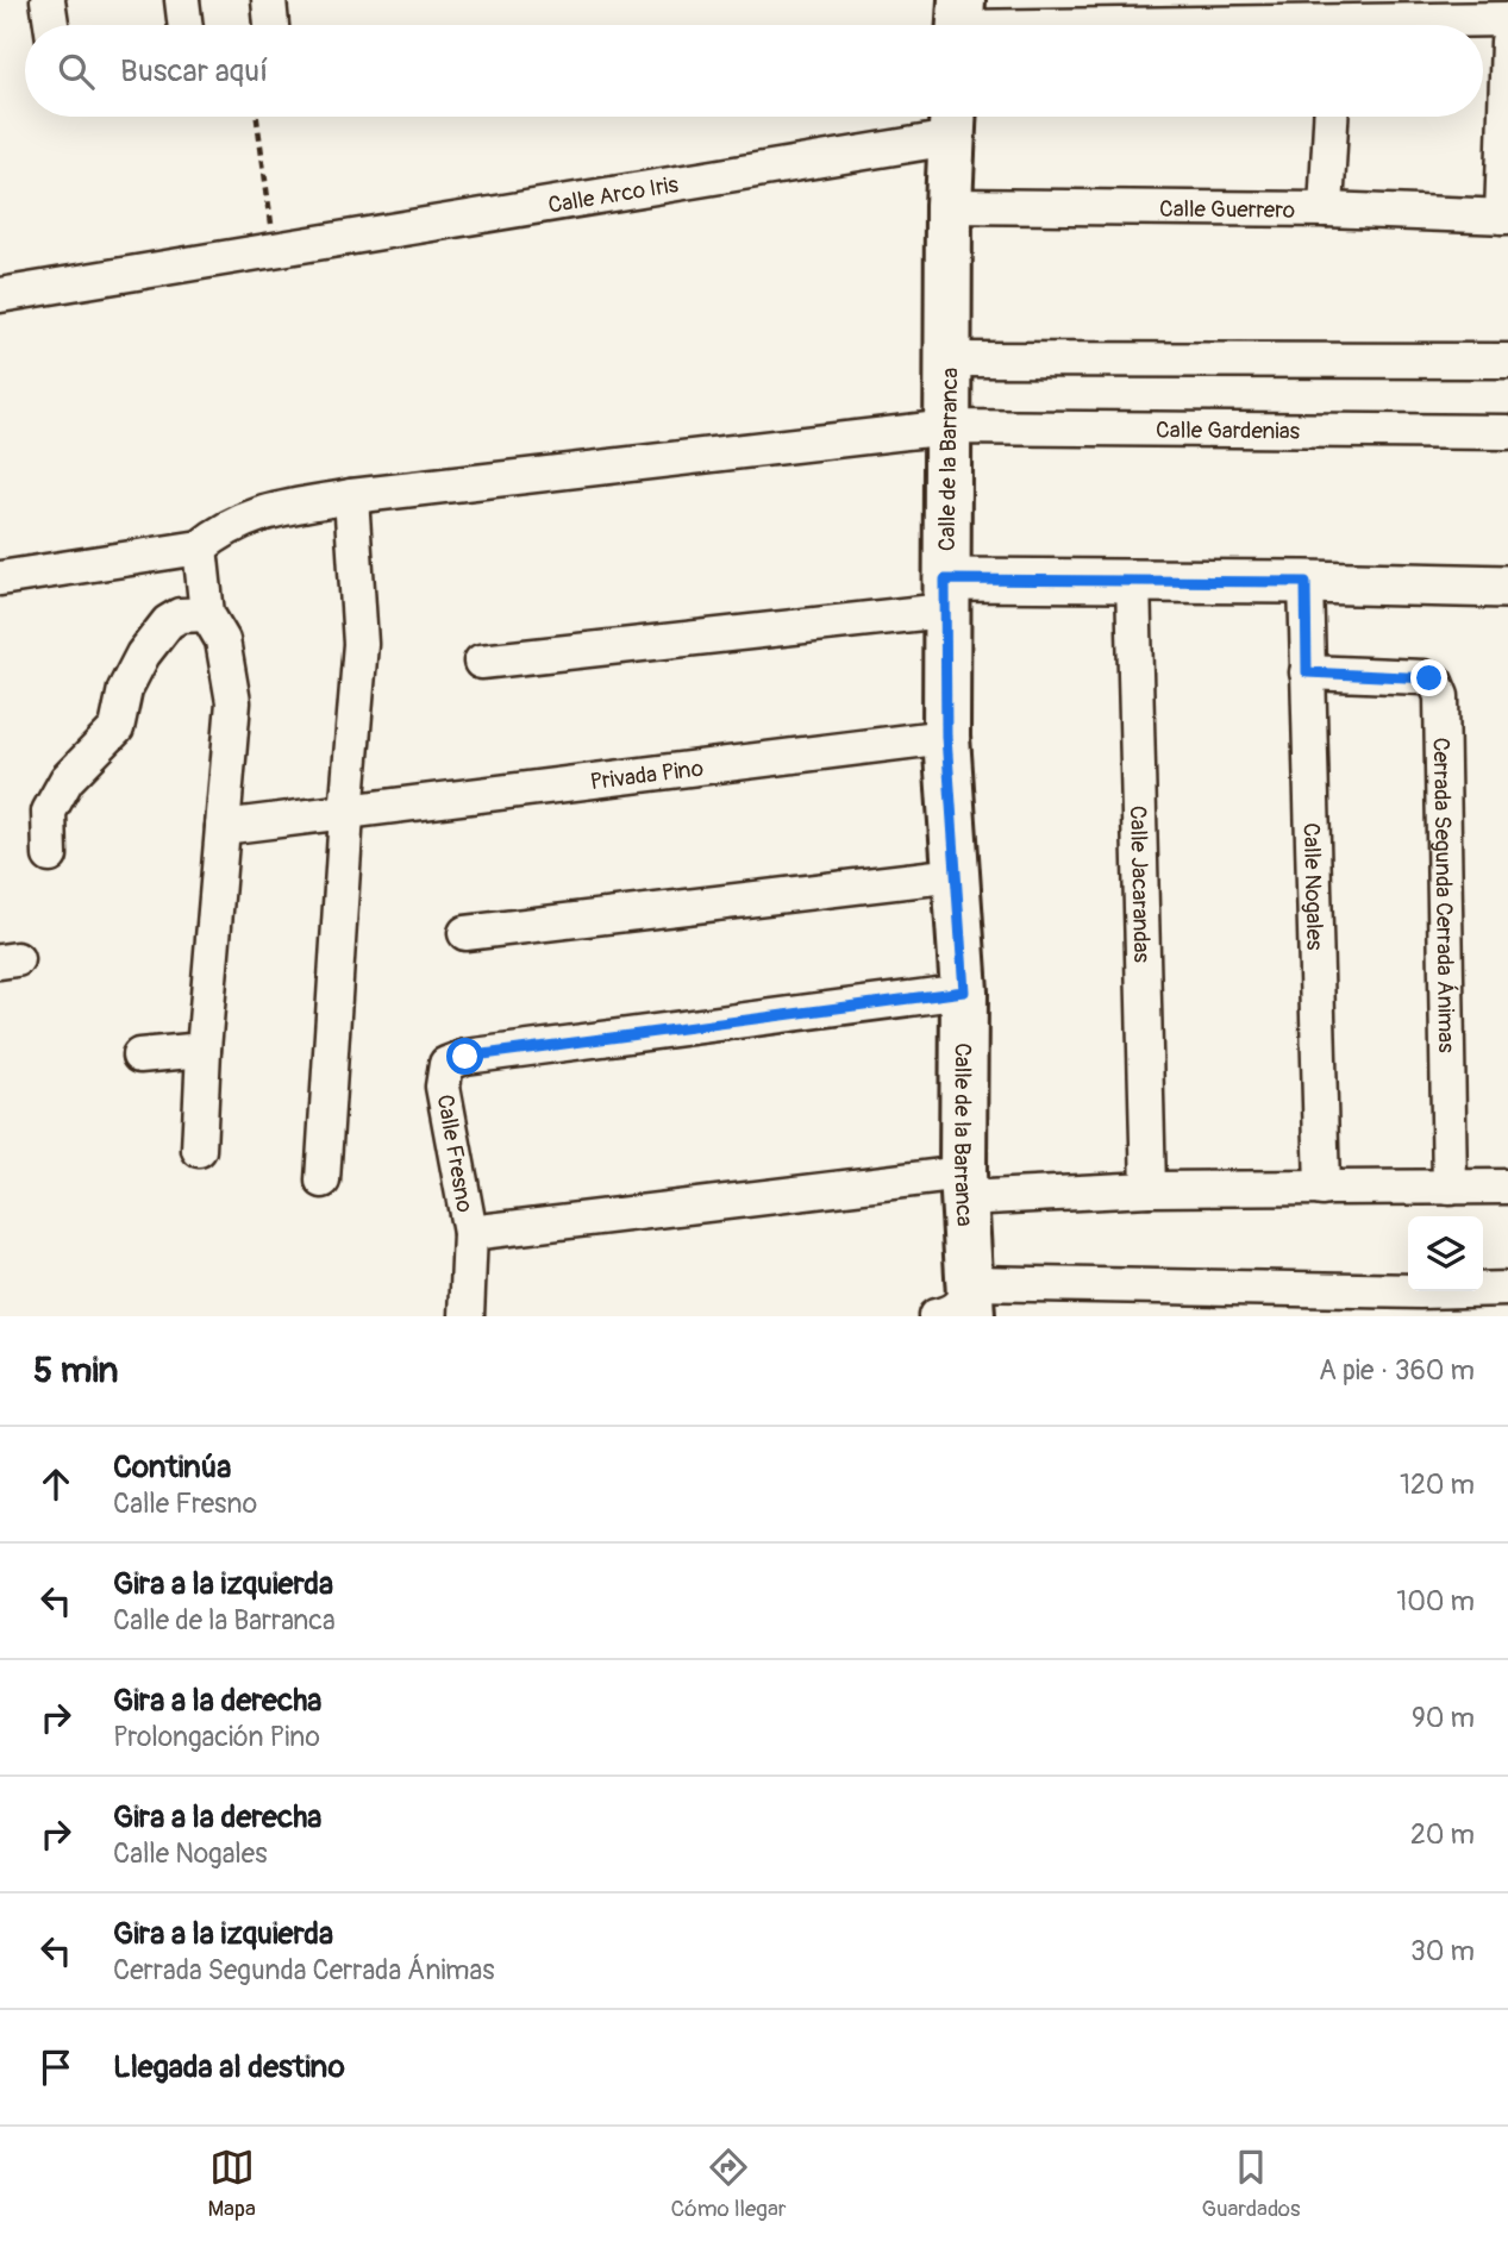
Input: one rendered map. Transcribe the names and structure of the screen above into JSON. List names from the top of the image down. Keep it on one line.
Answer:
{"streets":{"main road":["Calle de la Barranca"],"street":["Calle Arco Iris","Calle Guerrero","Calle Gardenias","Privada Pino","Calle Jacarandas","Calle Nogales","Cerrada Segunda Cerrada Ánimas","Calle Fresno"]},"crossings":[["Calle Arco Iris","Calle de la Barranca"],["Calle Guerrero","Calle de la Barranca"],["Calle Gardenias","Calle de la Barranca"],["Calle de la Barranca","Privada Pino"],["Calle de la Barranca","Calle Fresno"],["Calle Nogales","Cerrada Segunda Cerrada Ánimas"]],"page":{"search":"Buscar aquí","heading":["5 min","A pie · 360 m"],"list":[["Continúa","Calle Fresno","120 m"],["Gira a la izquierda","Calle de la Barranca","100 m"],["Gira a la derecha","Prolongación Pino","90 m"],["Gira a la derecha","Calle Nogales","20 m"],["Gira a la izquierda","Cerrada Segunda Cerrada Ánimas","30 m"],"Llegada al destino"],"nav":["Mapa","Cómo llegar","Guardados"]}}
